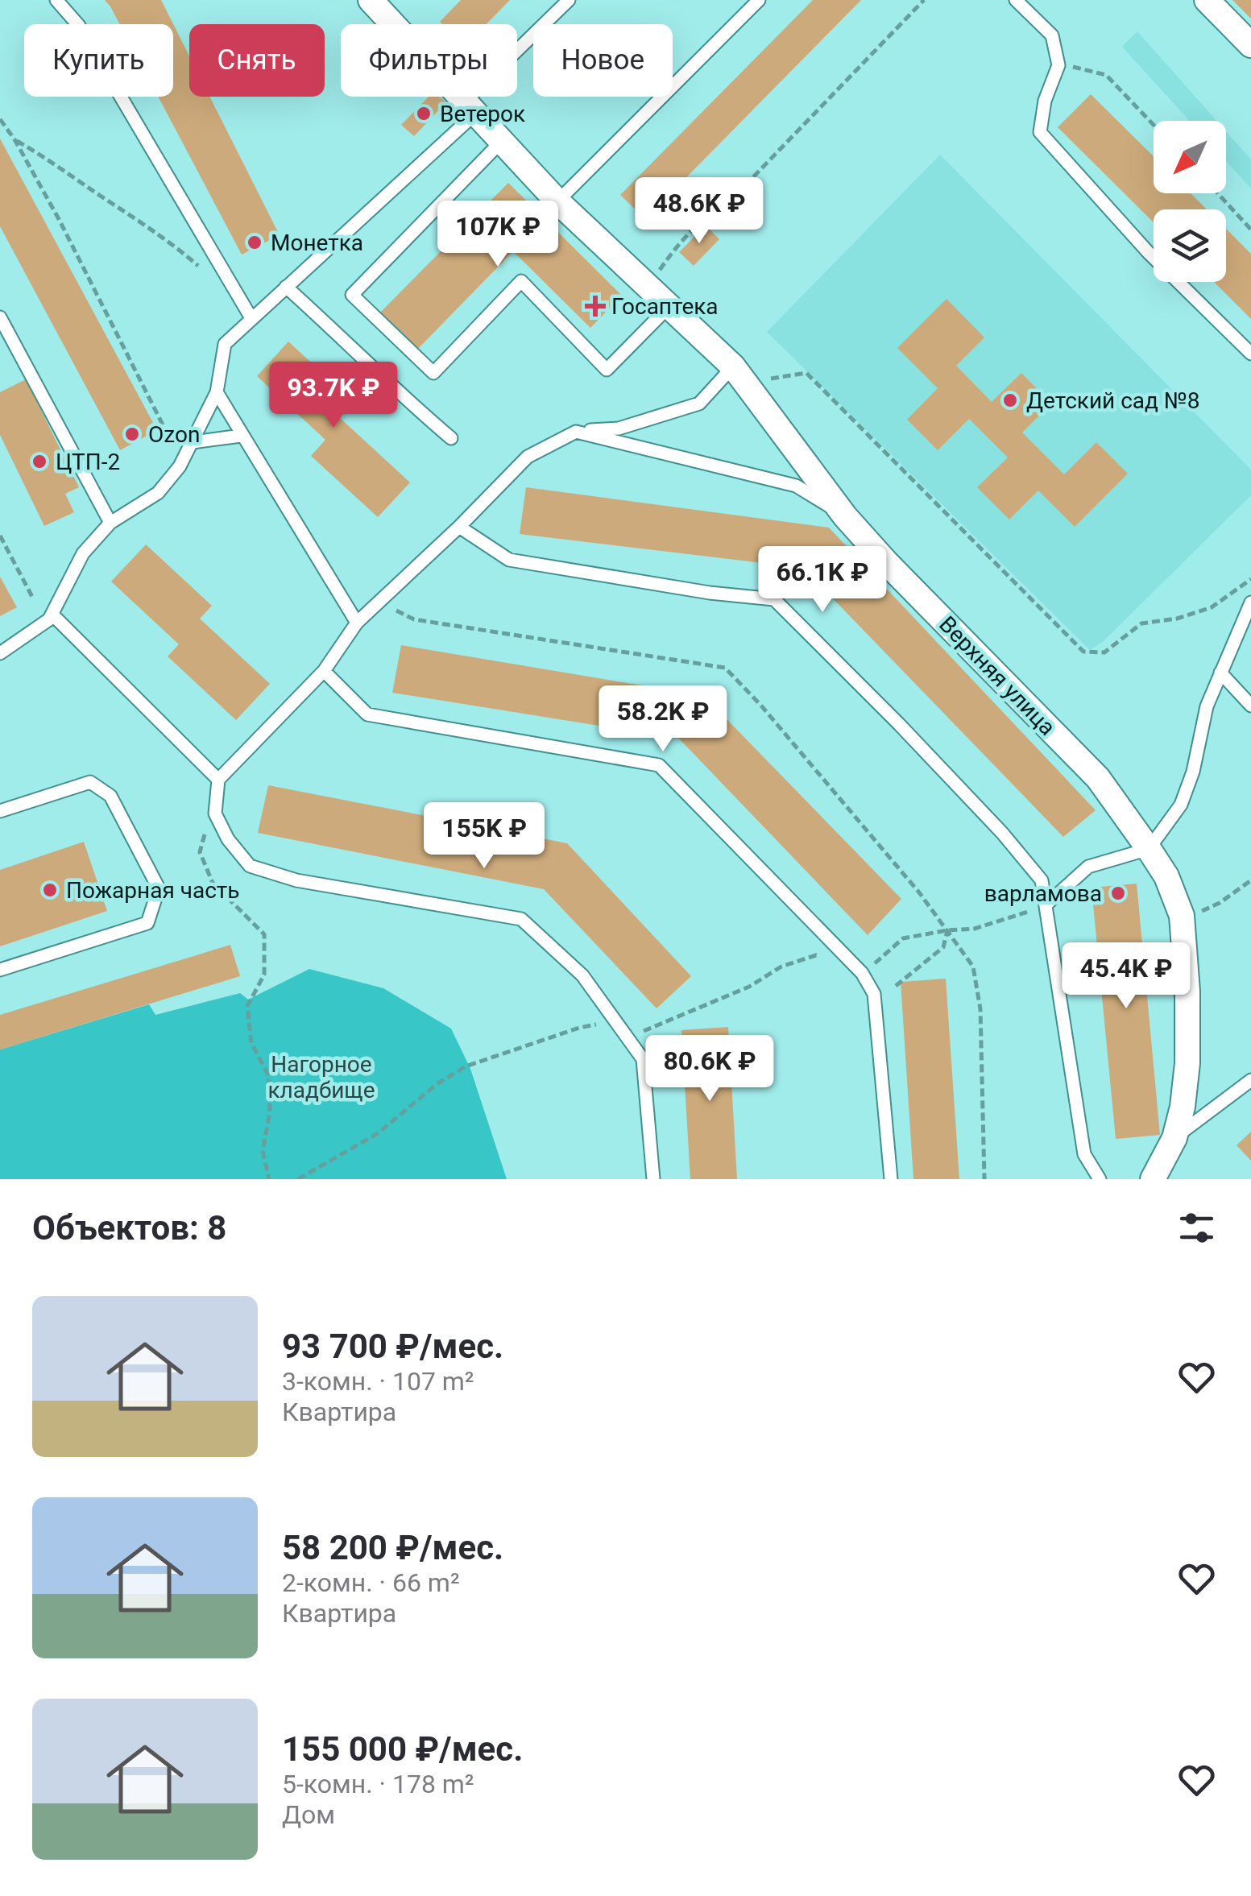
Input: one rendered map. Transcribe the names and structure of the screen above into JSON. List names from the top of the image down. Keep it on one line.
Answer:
{"streets":{"street":["Верхняя улица"]},"parks":["Нагорное кладбище"],"places":{"other":["Ветерок","Монетка","Детский сад №8","Ozon","ЦТП-2","Пожарная часть","варламова"],"health":["Госаптека"]},"north":"bottom left","page":{"chip":["Купить","Снять","Фильтры","Новое"],"price":["48.6K ₽","107K ₽","93.7K ₽","66.1K ₽","58.2K ₽","155K ₽","45.4K ₽","80.6K ₽"],"heading":"Объектов: 8","list":[{"name":"93 700 ₽/мес.","note":"3-комн. · 107 m² · Квартира"},{"name":"58 200 ₽/мес.","note":"2-комн. · 66 m² · Квартира"},{"name":"155 000 ₽/мес.","note":"5-комн. · 178 m² · Дом"}]}}
